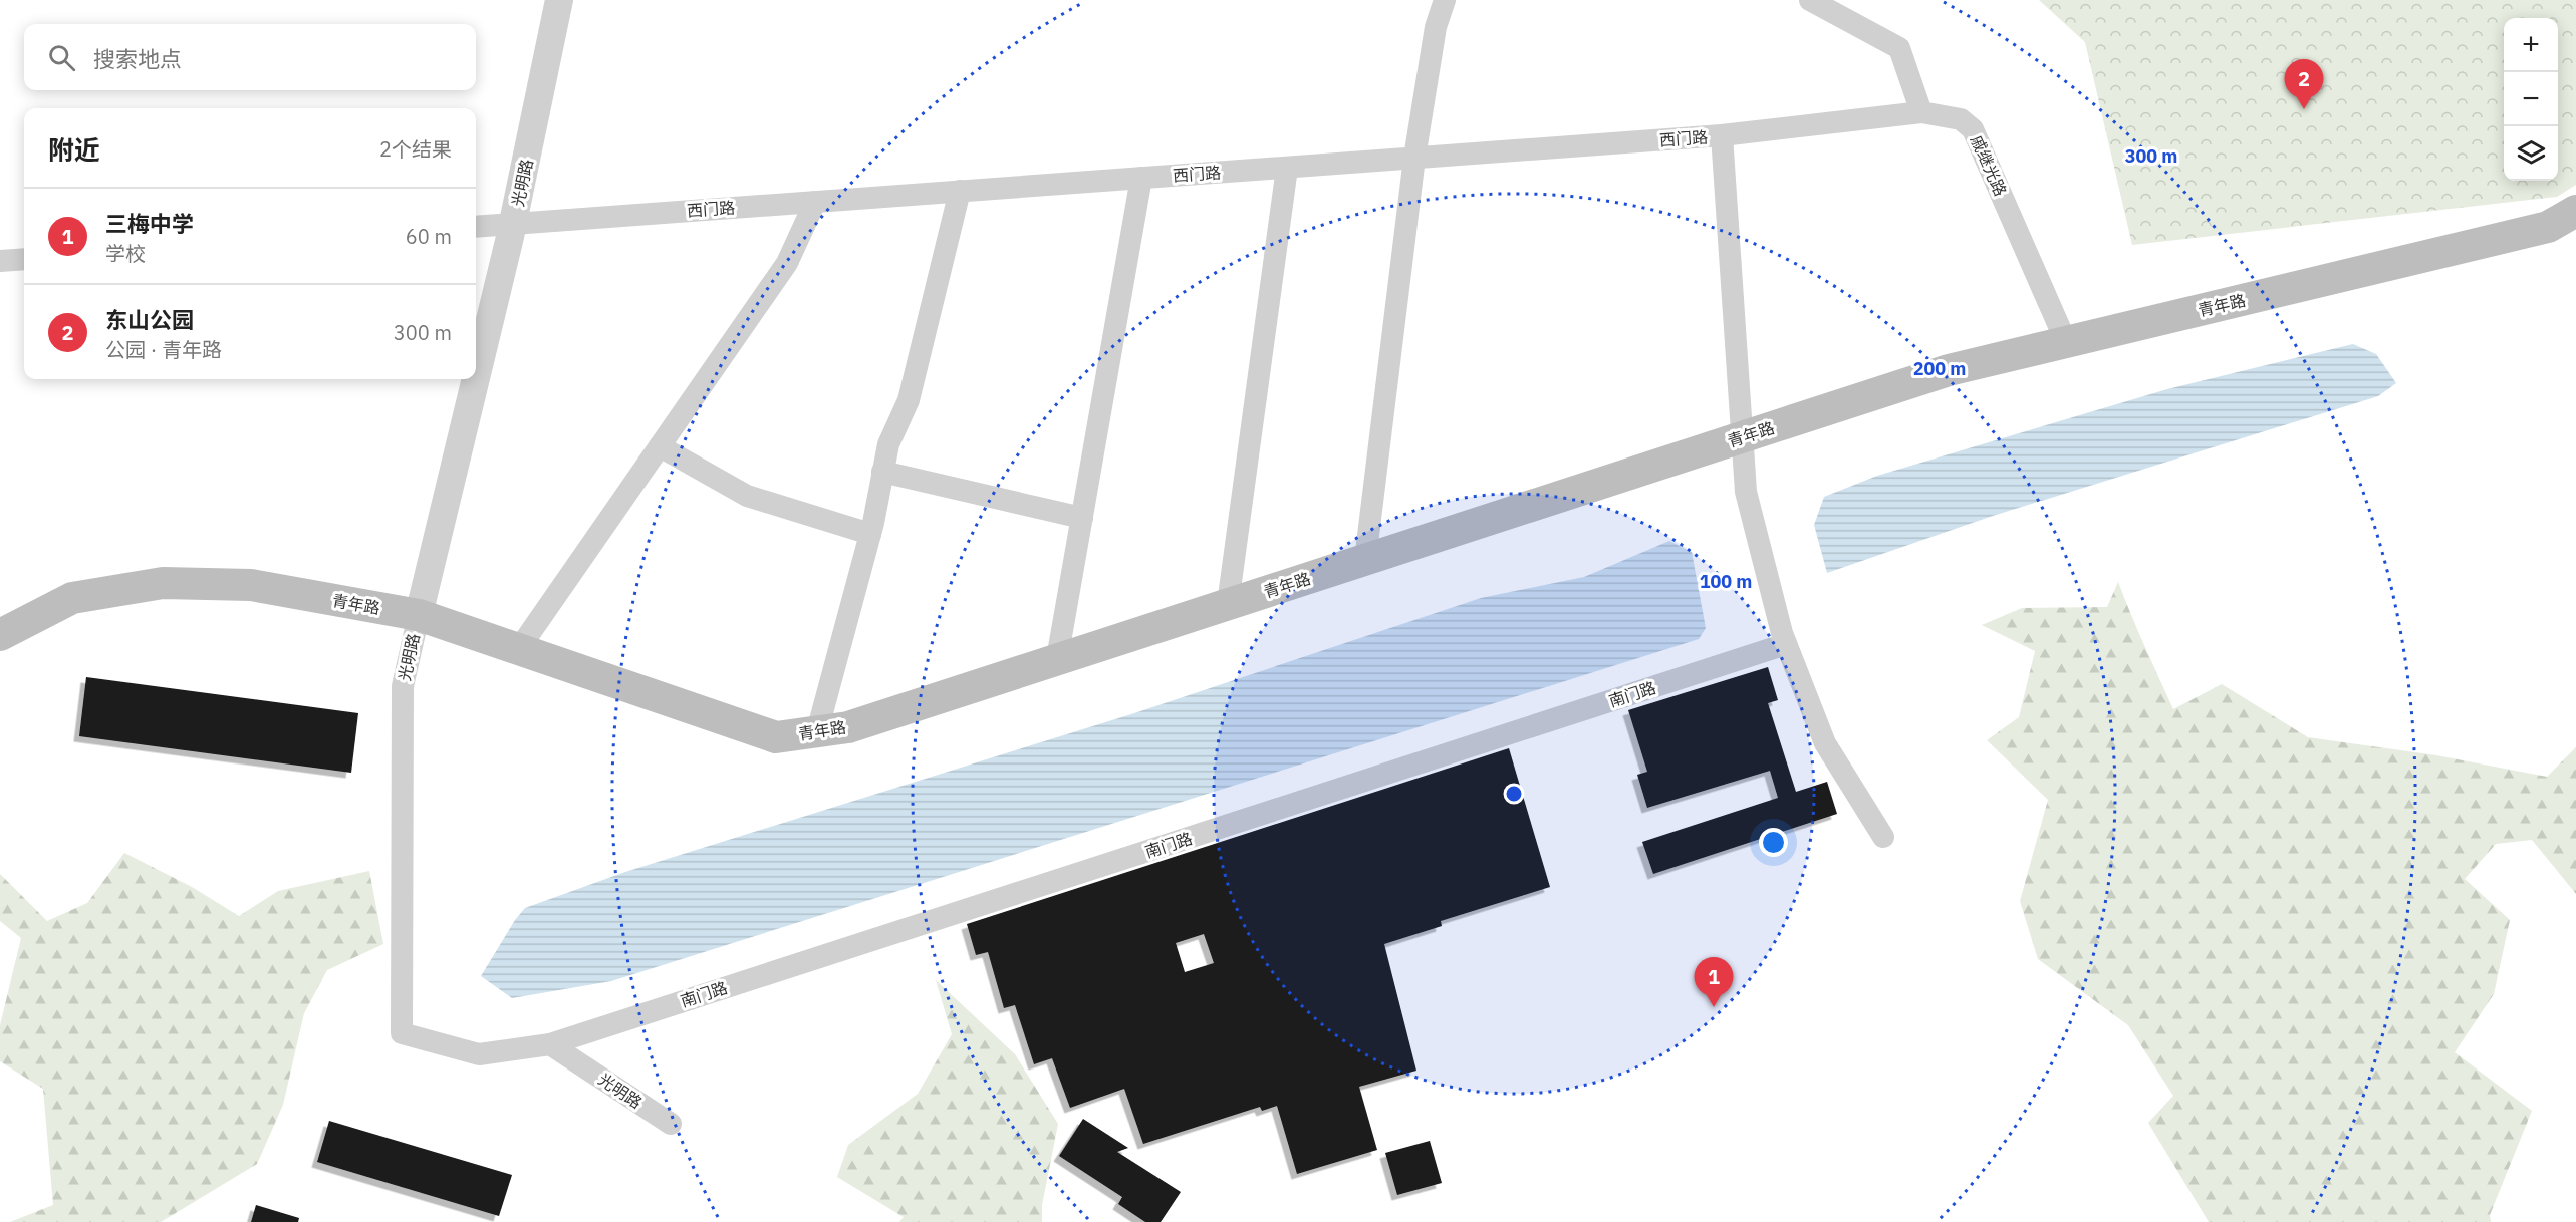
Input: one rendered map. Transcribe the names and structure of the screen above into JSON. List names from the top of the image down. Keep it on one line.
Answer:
{"streets":{"main road":["青年路"],"street":["西门路","戚继光路","光明路","南门路"]},"crossings":[["西门路","戚继光路"],["西门路","光明路"],["戚继光路","青年路"],["光明路","青年路"],["光明路","南门路"]],"page":{"map_buttons":["+","−"],"search":"搜索地点","pins":["2","1"],"heading":["附近","2个结果"],"list":[{"mark":"1","name":"三梅中学","note":"学校","value":"60 m"},{"mark":"2","name":"东山公园","note":"公园 · 青年路","value":"300 m"}]},"rings":["300 m","200 m","100 m"]}
